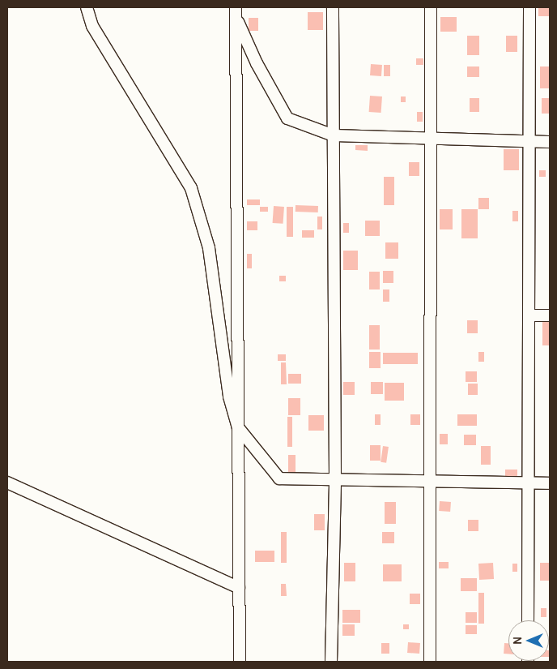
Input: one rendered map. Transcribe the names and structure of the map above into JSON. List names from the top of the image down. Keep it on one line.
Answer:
{"north":"left"}
